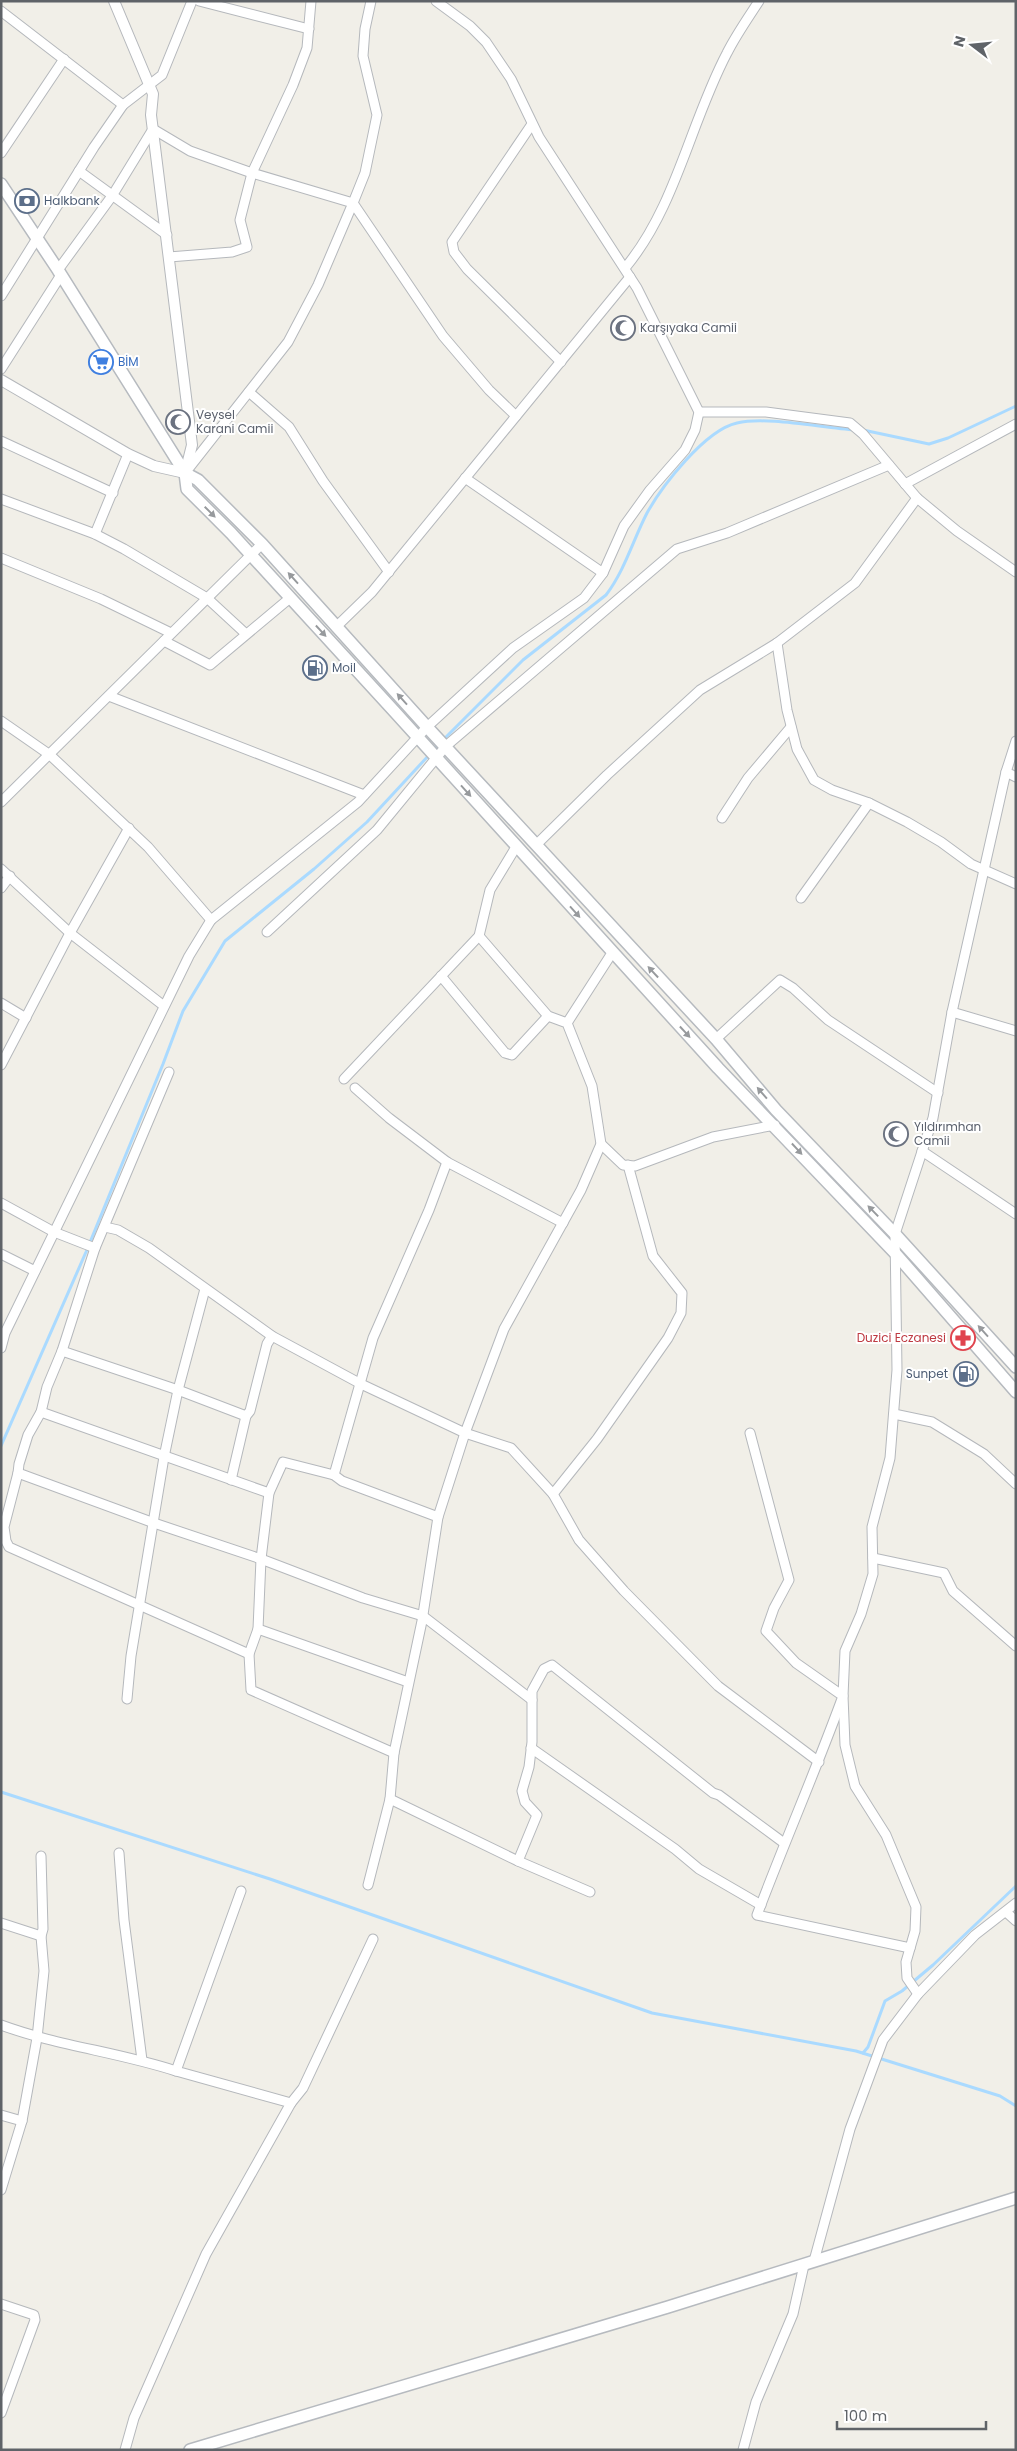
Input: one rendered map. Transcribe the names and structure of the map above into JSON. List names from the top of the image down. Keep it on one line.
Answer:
{"places":{"bank":["Halkbank"],"mosque":["Karşıyaka Camii","Veysel Karani Camii","Yıldırımhan Camii"],"supermarket":["BİM"],"fuel station":["Moil","Sunpet"],"pharmacy":["Duzici Eczanesi"]},"scale_bar":"100 m","north":"left"}
